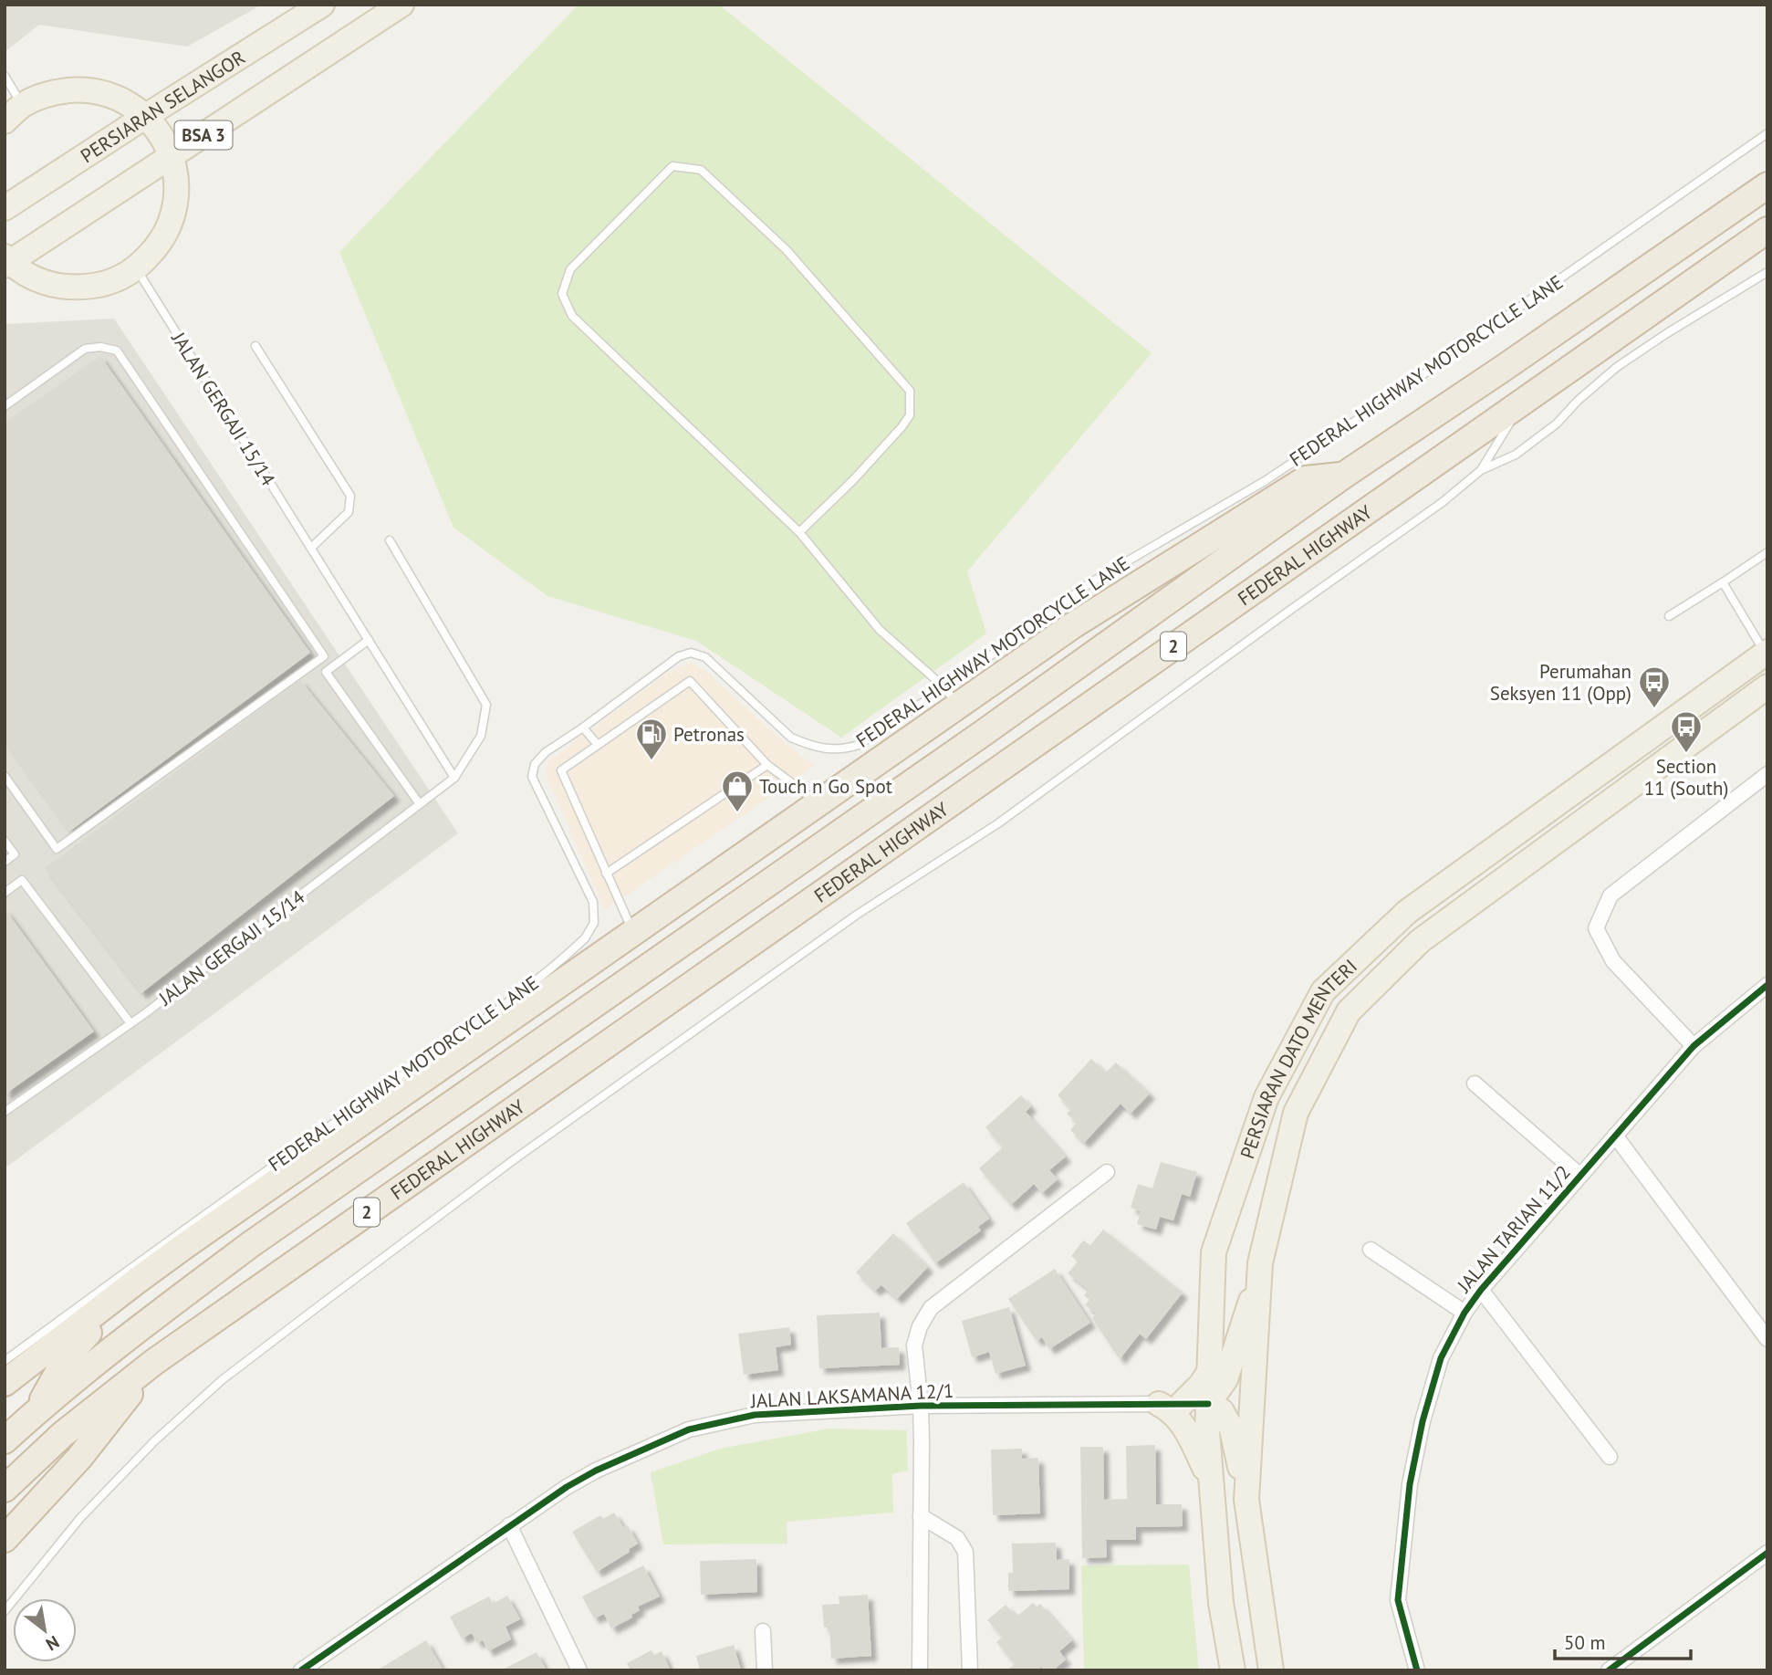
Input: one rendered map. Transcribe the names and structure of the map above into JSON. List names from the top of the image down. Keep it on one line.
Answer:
{"streets":{"highway":["FEDERAL HIGHWAY","2"],"main road":["PERSIARAN SELANGOR","BSA 3","PERSIARAN DATO MENTERI"],"street":["JALAN TARIAN 11/2","JALAN LAKSAMANA 12/1"],"lane":["FEDERAL HIGHWAY MOTORCYCLE LANE","JALAN GERGAJI 15/14"]},"crossings":[["PERSIARAN DATO MENTERI","JALAN LAKSAMANA 12/1"]],"places":{"bus stop":["Perumahan Seksyen 11 (Opp)","Section 11 (South)"],"fuel station":["Petronas"],"shop":["Touch n Go Spot"]},"scale_bar":"50 m","north":"bottom right"}
